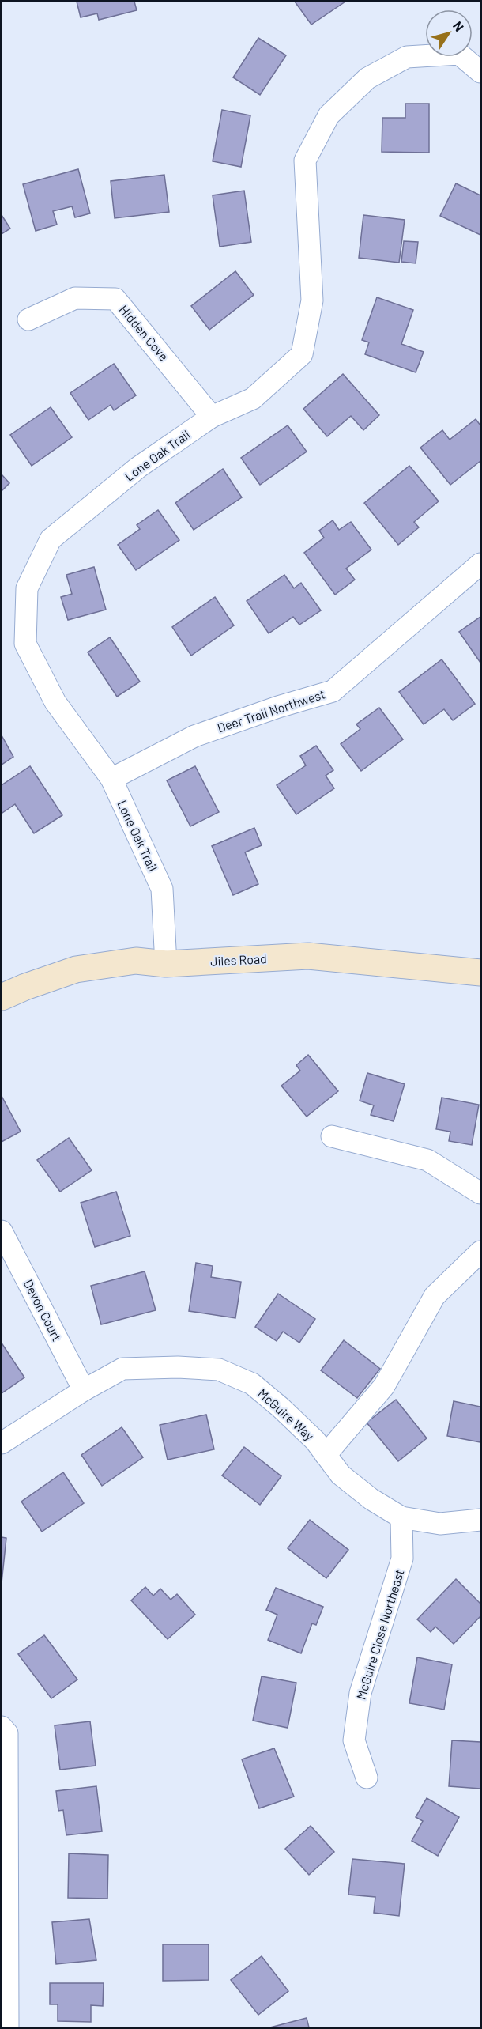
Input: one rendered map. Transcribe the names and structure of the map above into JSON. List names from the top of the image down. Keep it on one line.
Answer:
{"streets":{"street":["Hidden Cove","Lone Oak Trail","Deer Trail Northwest","Jiles Road","Devon Court","McGuire Way","McGuire Close Northeast"]},"crossings":[["Hidden Cove","Lone Oak Trail"],["Lone Oak Trail","Deer Trail Northwest"],["Lone Oak Trail","Jiles Road"],["Devon Court","McGuire Way"],["McGuire Way","McGuire Close Northeast"]],"north":"top right"}
